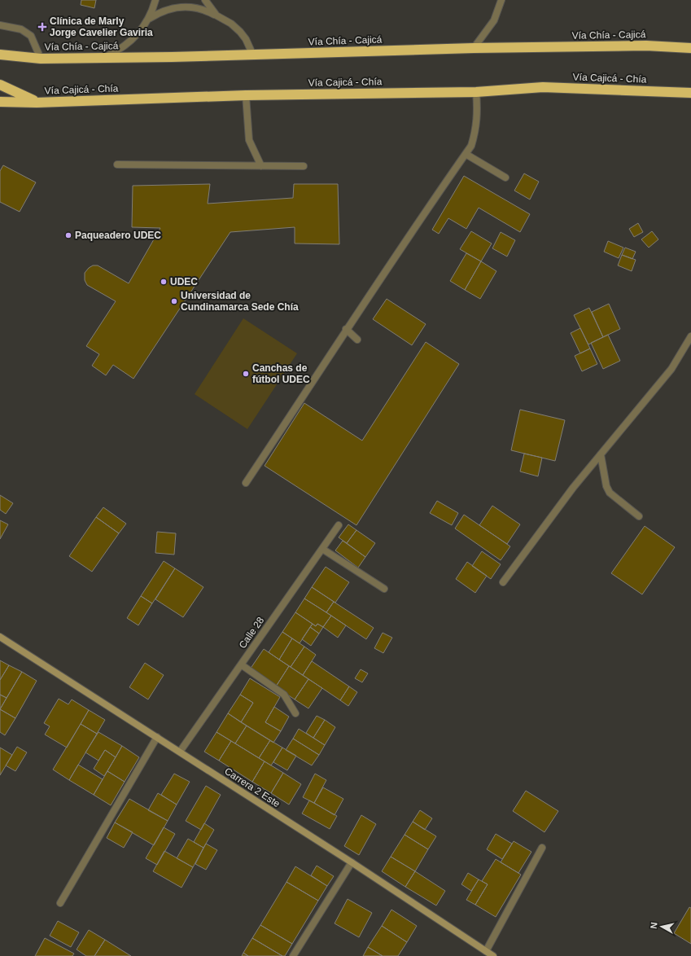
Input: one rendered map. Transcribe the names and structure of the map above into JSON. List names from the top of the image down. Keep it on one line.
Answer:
{"streets":{"highway":["Vía Chía - Cajicá","Vía Cajicá - Chía"],"street":["Calle 28","Carrera 2 Este"]},"crossings":[["Calle 28","Carrera 2 Este"]],"places":{"health":["Clínica de Marly Jorge Cavelier Gaviria"],"other":["Paqueadero UDEC","UDEC","Universidad de Cundinamarca Sede Chía","Canchas de fútbol UDEC"]},"north":"left"}
